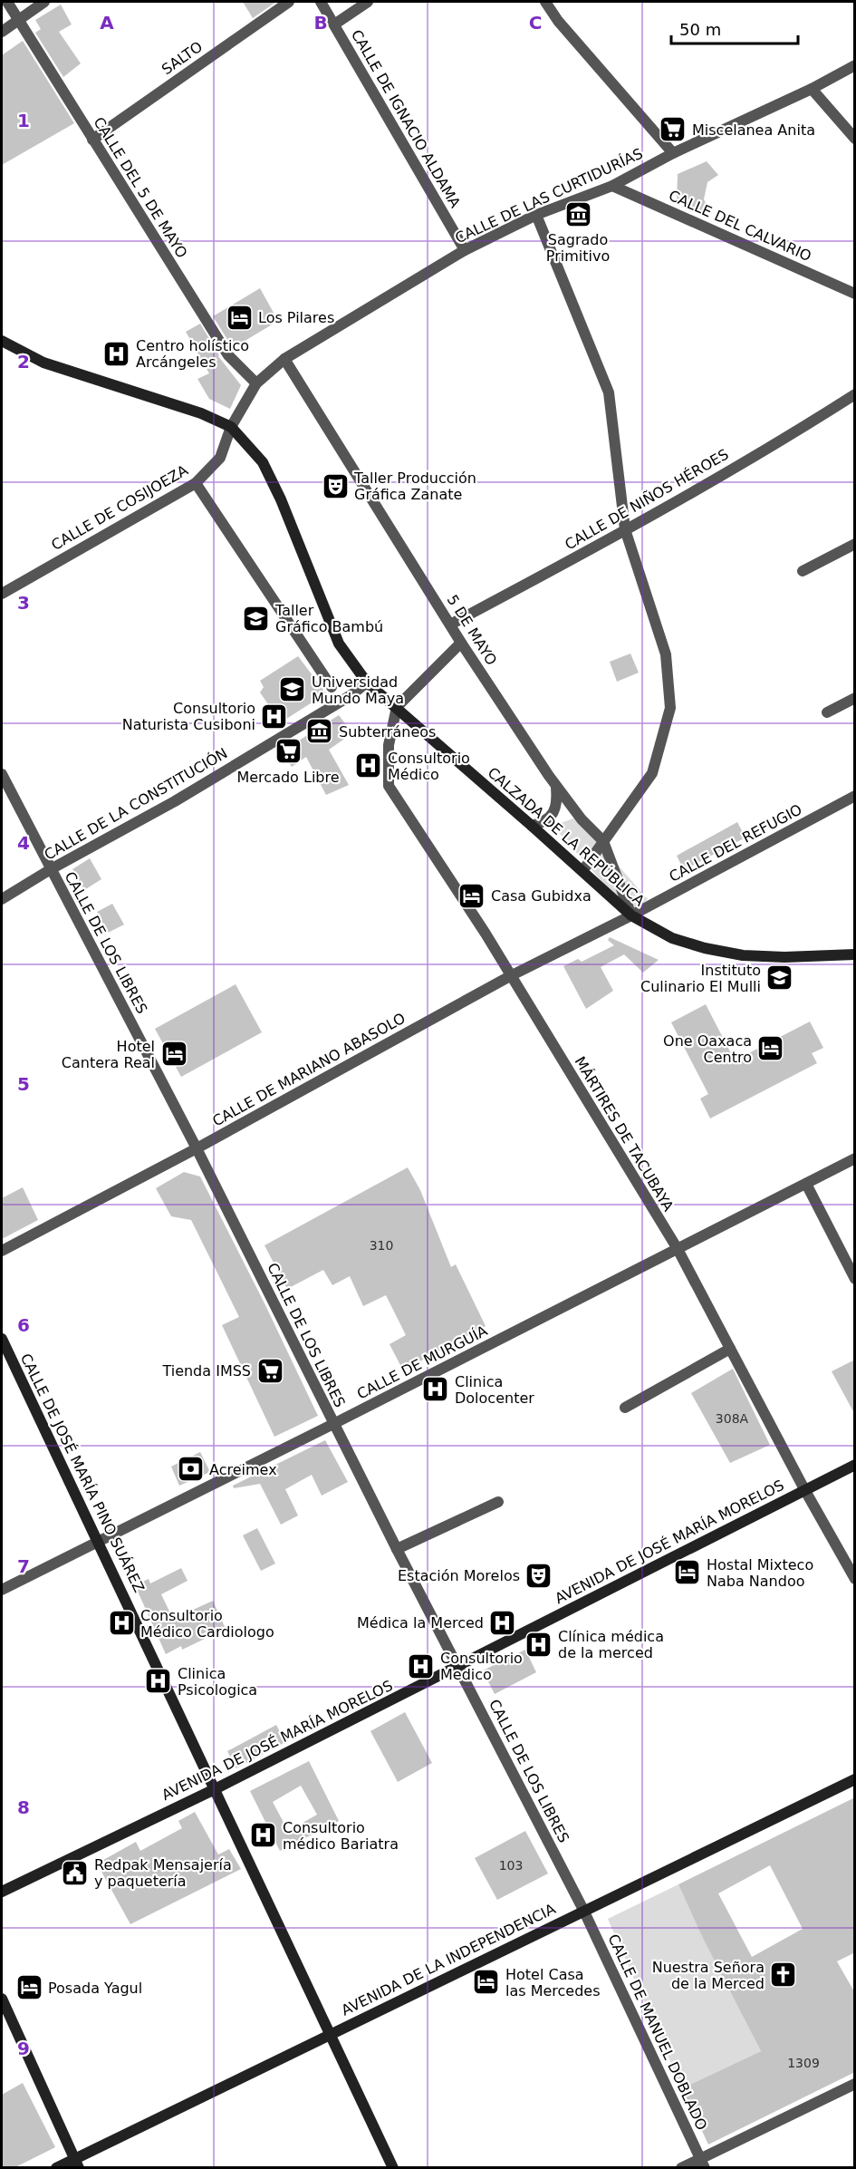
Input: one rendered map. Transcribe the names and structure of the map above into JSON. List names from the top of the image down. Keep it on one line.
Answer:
{"streets":{"main road":["CALZADA DE LA REPÚBLICA","CALLE DE JOSÉ MARÍA PINO SUÁREZ","AVENIDA DE JOSÉ MARÍA MORELOS","AVENIDA DE LA INDEPENDENCIA"],"street":["SALTO","CALLE DE IGNACIO ALDAMA","CALLE DEL 5 DE MAYO","CALLE DE LAS CURTIDURÍAS","CALLE DEL CALVARIO","CALLE DE NIÑOS HÉROES","CALLE DE COSIJOEZA","5 DE MAYO","CALLE DE LA CONSTITUCIÓN","CALLE DEL REFUGIO","CALLE DE LOS LIBRES","CALLE DE MARIANO ABASOLO","MÁRTIRES DE TACUBAYA","CALLE DE MURGUÍA","CALLE DE MANUEL DOBLADO"]},"crossings":[["SALTO","CALLE DEL 5 DE MAYO"],["CALLE DE IGNACIO ALDAMA","CALLE DE LAS CURTIDURÍAS"],["CALLE DEL 5 DE MAYO","CALLE DE LAS CURTIDURÍAS"],["CALLE DE LAS CURTIDURÍAS","CALLE DEL CALVARIO"],["CALLE DE LAS CURTIDURÍAS","CALLE DE COSIJOEZA"],["CALLE DE LAS CURTIDURÍAS","5 DE MAYO"],["CALLE DE LAS CURTIDURÍAS","CALZADA DE LA REPÚBLICA"],["CALLE DE NIÑOS HÉROES","5 DE MAYO"],["CALLE DE COSIJOEZA","CALZADA DE LA REPÚBLICA"],["5 DE MAYO","CALZADA DE LA REPÚBLICA"],["5 DE MAYO","CALLE DEL REFUGIO"],["5 DE MAYO","CALLE DE MARIANO ABASOLO"],["CALLE DE LA CONSTITUCIÓN","CALZADA DE LA REPÚBLICA"],["CALLE DE LA CONSTITUCIÓN","CALLE DE LOS LIBRES"],["CALZADA DE LA REPÚBLICA","CALLE DEL REFUGIO"],["CALZADA DE LA REPÚBLICA","CALLE DE MARIANO ABASOLO"],["CALZADA DE LA REPÚBLICA","MÁRTIRES DE TACUBAYA"],["CALLE DEL REFUGIO","CALLE DE MARIANO ABASOLO"],["CALLE DE LOS LIBRES","CALLE DE MARIANO ABASOLO"],["CALLE DE LOS LIBRES","CALLE DE MURGUÍA"],["CALLE DE LOS LIBRES","AVENIDA DE JOSÉ MARÍA MORELOS"],["CALLE DE LOS LIBRES","AVENIDA DE LA INDEPENDENCIA"],["CALLE DE LOS LIBRES","CALLE DE MANUEL DOBLADO"],["CALLE DE MARIANO ABASOLO","MÁRTIRES DE TACUBAYA"],["MÁRTIRES DE TACUBAYA","CALLE DE MURGUÍA"],["MÁRTIRES DE TACUBAYA","AVENIDA DE JOSÉ MARÍA MORELOS"],["CALLE DE MURGUÍA","CALLE DE JOSÉ MARÍA PINO SUÁREZ"],["CALLE DE JOSÉ MARÍA PINO SUÁREZ","AVENIDA DE JOSÉ MARÍA MORELOS"],["CALLE DE JOSÉ MARÍA PINO SUÁREZ","AVENIDA DE LA INDEPENDENCIA"],["AVENIDA DE LA INDEPENDENCIA","CALLE DE MANUEL DOBLADO"]],"places":{"supermarket":["Miscelanea Anita","Mercado Libre","Tienda IMSS"],"museum":["Sagrado Primitivo","Subterráneos"],"hotel":["Los Pilares","Casa Gubidxa","One Oaxaca Centro","Hotel Cantera Real","Hostal Mixteco Naba Nandoo","Hotel Casa las Mercedes","Posada Yagul"],"hospital":["Centro holístico Arcángeles","Consultorio Naturista Cusiboni","Consultorio Médico","Clinica Dolocenter","Médica la Merced","Consultorio Médico Cardiologo","Clínica médica de la merced","Consultorio Medico","Clinica Psicologica","Consultorio médico Bariatra"],"theatre":["Taller Producción Gráfica Zanate","Estación Morelos"],"school or university":["Taller Gráfico Bambú","Universidad Mundo Maya","Instituto Culinario El Mulli"],"bank":["Acreimex"],"public building":["Redpak Mensajería y paquetería"],"church":["Nuestra Señora de la Merced"]},"house_numbers":["310","308A","103","1309"],"scale_bar":"50 m","grid":{"columns":["A","B","C"],"rows":["1","2","3","4","5","6","7","8","9"]}}
